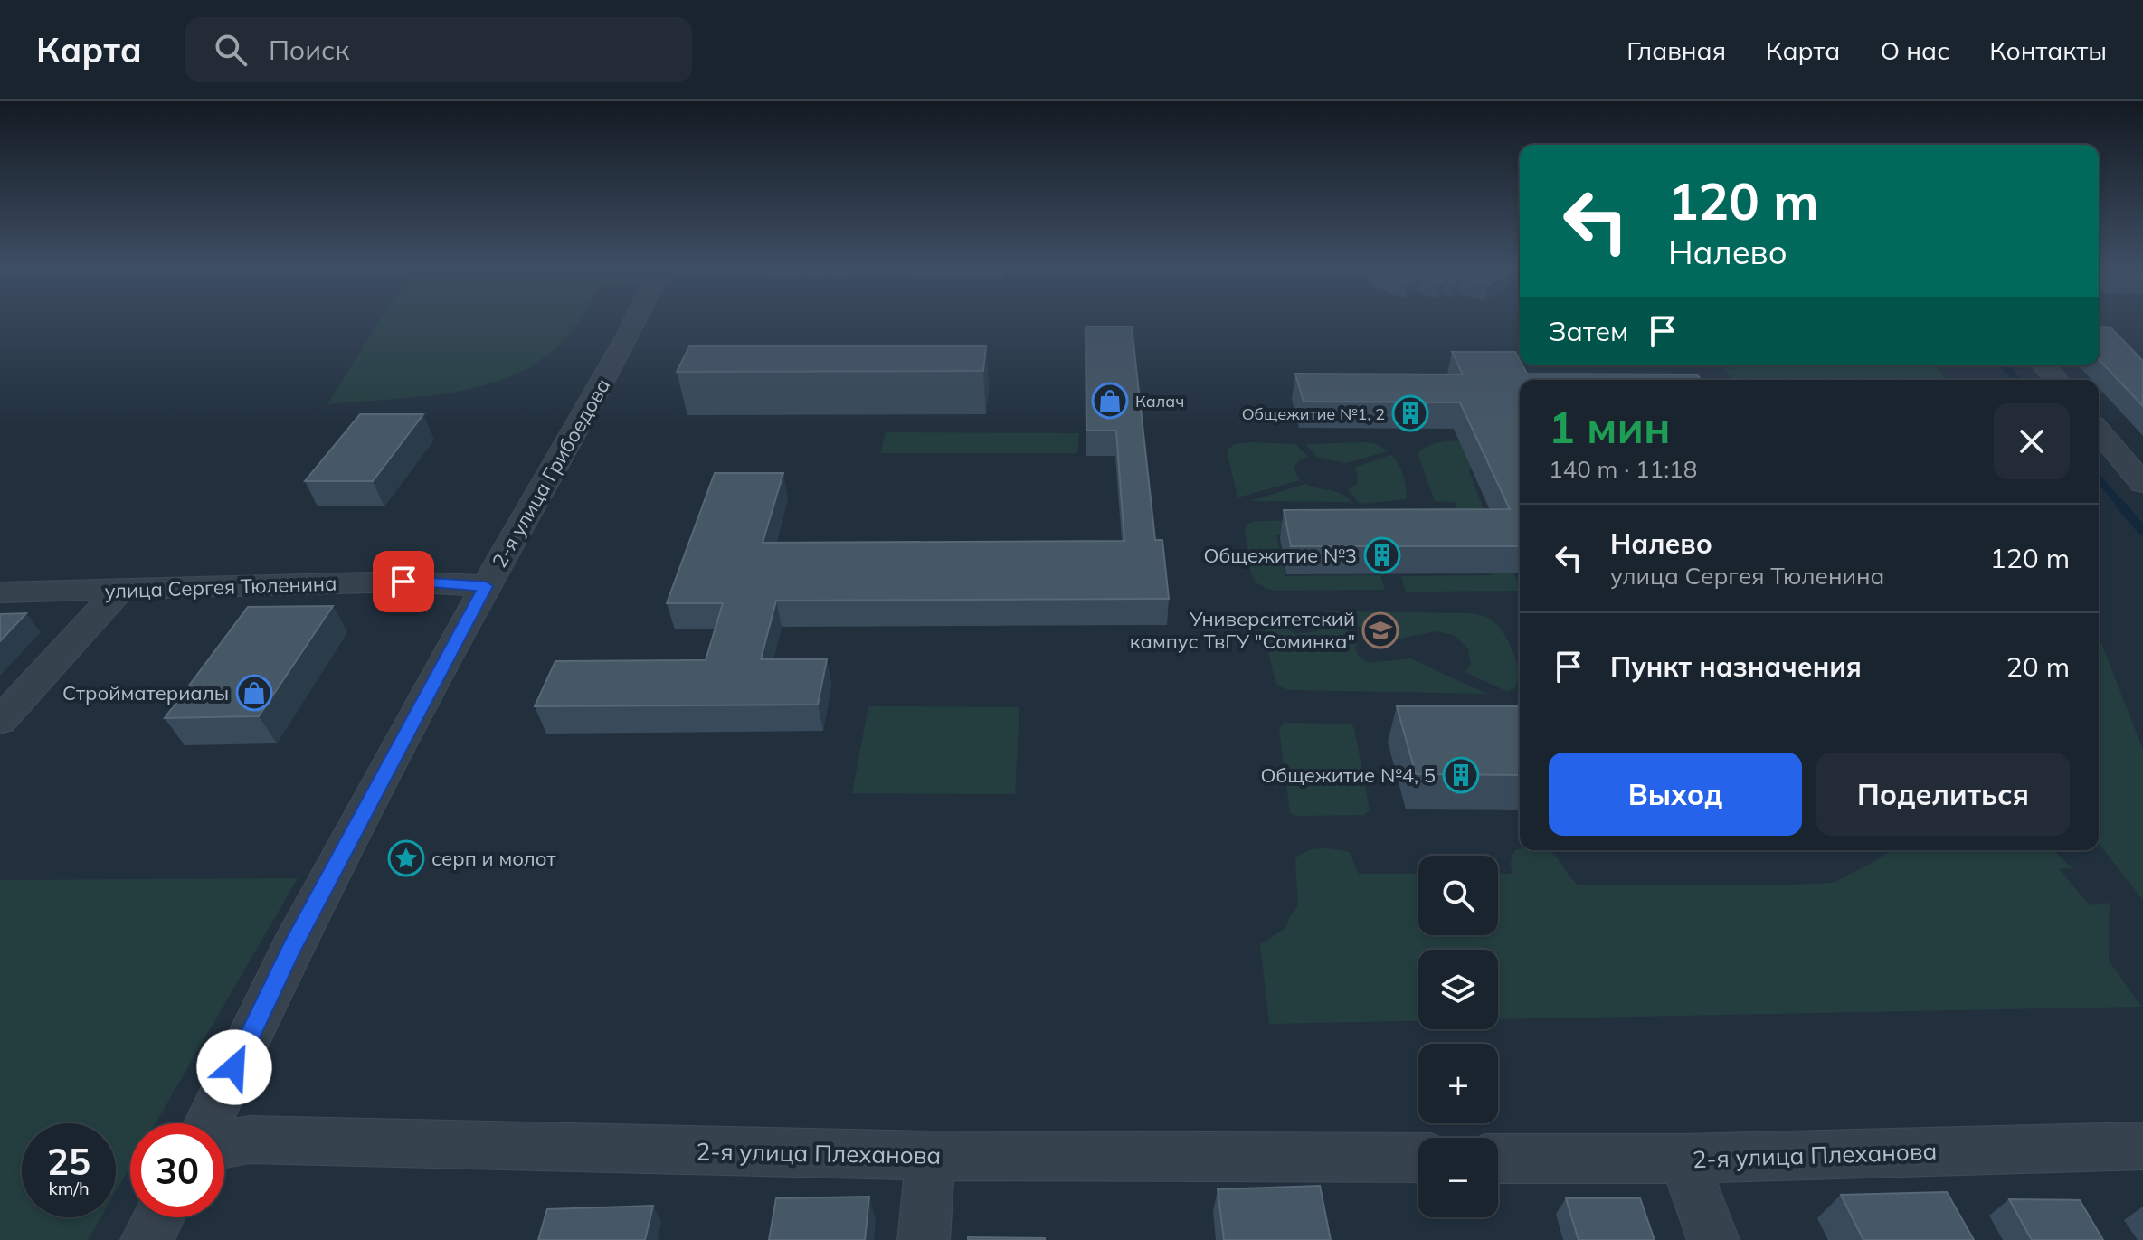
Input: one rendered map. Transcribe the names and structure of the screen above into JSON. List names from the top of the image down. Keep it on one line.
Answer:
{"streets":{"street":["2-я улица Грибоедова","улица Сергея Тюленина","2-я улица Плеханова"]},"crossings":[["2-я улица Грибоедова","улица Сергея Тюленина"]],"places":{"shop":["Калач","Стройматериалы"],"building":["Общежитие №1, 2","Общежитие №3","Общежитие №4, 5"],"school or university":["Университетский кампус ТвГУ \"Соминка\""],"place":["серп и молот"]},"page":{"header":"Карта","search":"Поиск","nav":["Главная","Карта","О нас","Контакты"],"turn":["120 m","Налево"],"then":"Затем","heading":["1 мин","140 m · 11:18"],"list":[{"name":"Налево","note":"улица Сергея Тюленина","value":"120 m"},{"name":"Пункт назначения","value":"20 m"}],"buttons":["Выход","Поделиться"],"map_buttons":["+","−"],"speed":"25 km/h","limit":"30"}}
